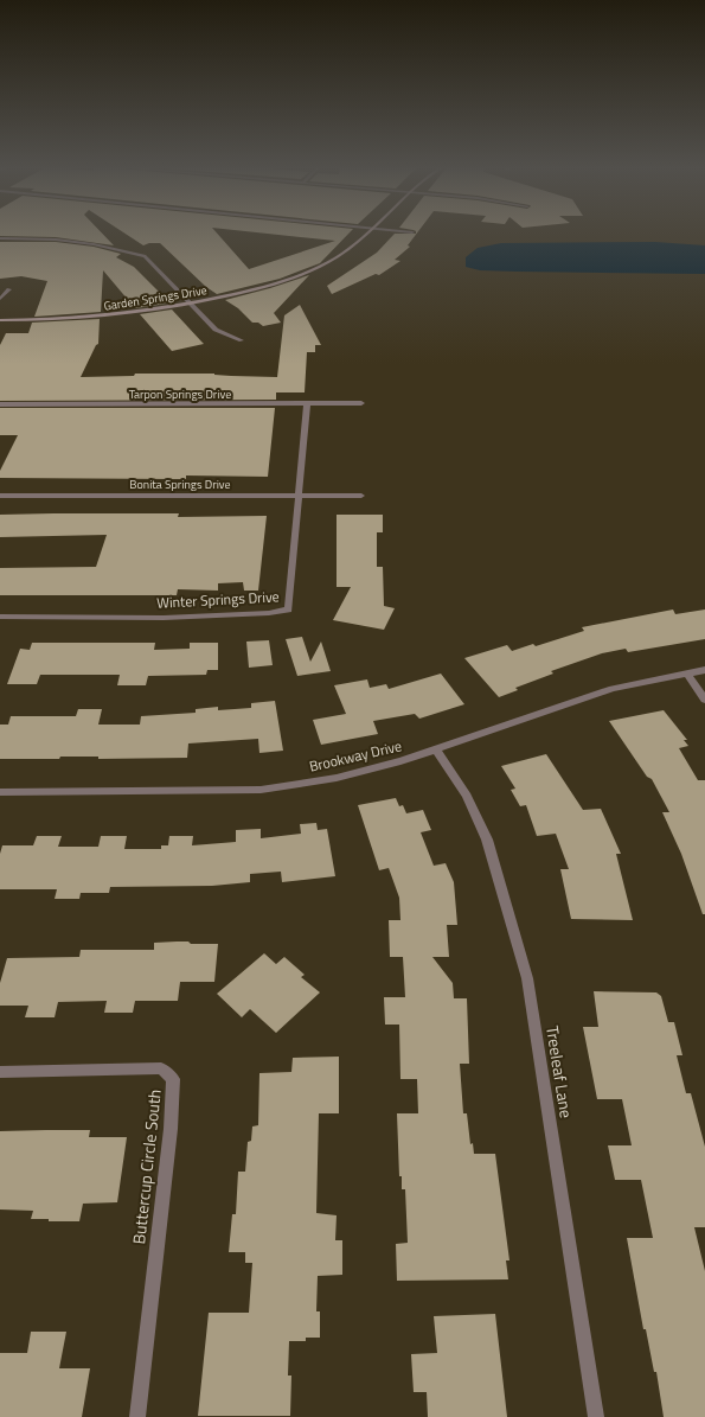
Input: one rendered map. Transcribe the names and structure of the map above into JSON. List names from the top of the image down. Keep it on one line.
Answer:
{"streets":{"street":["Garden Springs Drive","Tarpon Springs Drive","Bonita Springs Drive","Winter Springs Drive","Brookway Drive","Treeleaf Lane","Buttercup Circle South"]},"crossings":[["Tarpon Springs Drive","Winter Springs Drive"],["Bonita Springs Drive","Winter Springs Drive"],["Brookway Drive","Treeleaf Lane"]]}
